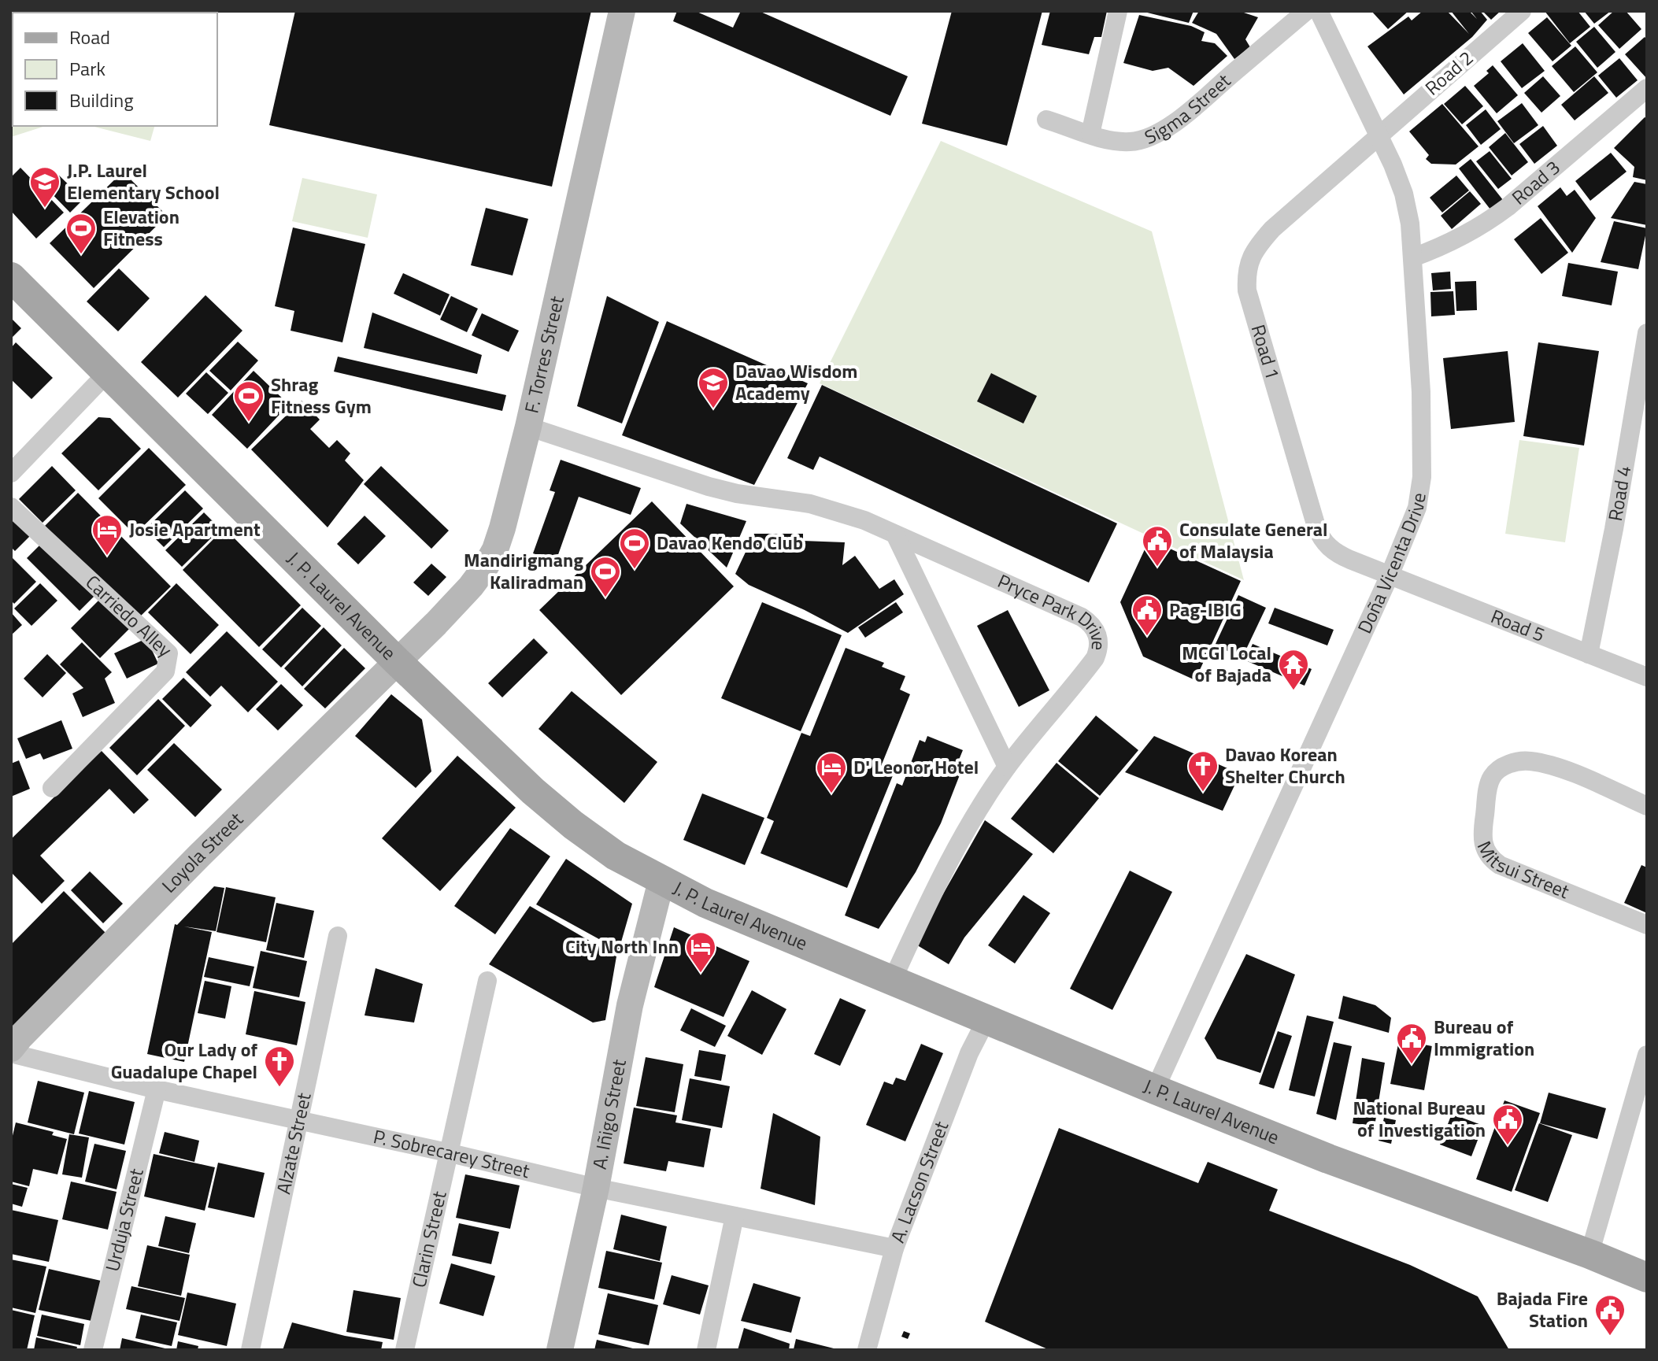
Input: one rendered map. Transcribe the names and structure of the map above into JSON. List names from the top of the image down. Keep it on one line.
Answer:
{"streets":{"main road":["F. Torres Street","J. P. Laurel Avenue","Loyola Street","A. Iñigo Street"],"street":["Road 2","Sigma Street","Road 3","Road 1","Road 4","Doña Vicenta Drive","Carriedo Alley","Pryce Park Drive","Road 5","Mitsui Street","Alzate Street","P. Sobrecarey Street","A. Lacson Street","Urduja Street","Clarin Street"]},"crossings":[["Road 2","Road 1"],["Road 2","Doña Vicenta Drive"],["Road 3","Doña Vicenta Drive"],["Road 1","Doña Vicenta Drive"],["Road 1","Road 5"],["F. Torres Street","J. P. Laurel Avenue"],["F. Torres Street","Pryce Park Drive"],["F. Torres Street","Loyola Street"],["Road 4","Road 5"],["Doña Vicenta Drive","J. P. Laurel Avenue"],["Doña Vicenta Drive","Road 5"],["J. P. Laurel Avenue","Pryce Park Drive"],["J. P. Laurel Avenue","Loyola Street"],["J. P. Laurel Avenue","A. Iñigo Street"],["J. P. Laurel Avenue","A. Lacson Street"],["A. Iñigo Street","P. Sobrecarey Street"],["Alzate Street","P. Sobrecarey Street"],["P. Sobrecarey Street","A. Lacson Street"],["P. Sobrecarey Street","Urduja Street"],["P. Sobrecarey Street","Clarin Street"]],"places":{"school or university":["J.P. Laurel Elementary School","Davao Wisdom Academy"],"sports":["Elevation Fitness","Shrag Fitness Gym","Davao Kendo Club","Mandirigmang Kaliradman"],"hotel":["Josie Apartment","D' Leonor Hotel","City North Inn"],"public building":["Consulate General of Malaysia","Pag-IBIG","Bureau of Immigration","National Bureau of Investigation","Bajada Fire Station"],"temple":["MCGI Local of Bajada"],"church":["Davao Korean Shelter Church","Our Lady of Guadalupe Chapel"]},"legend":["Road","Park","Building"]}
